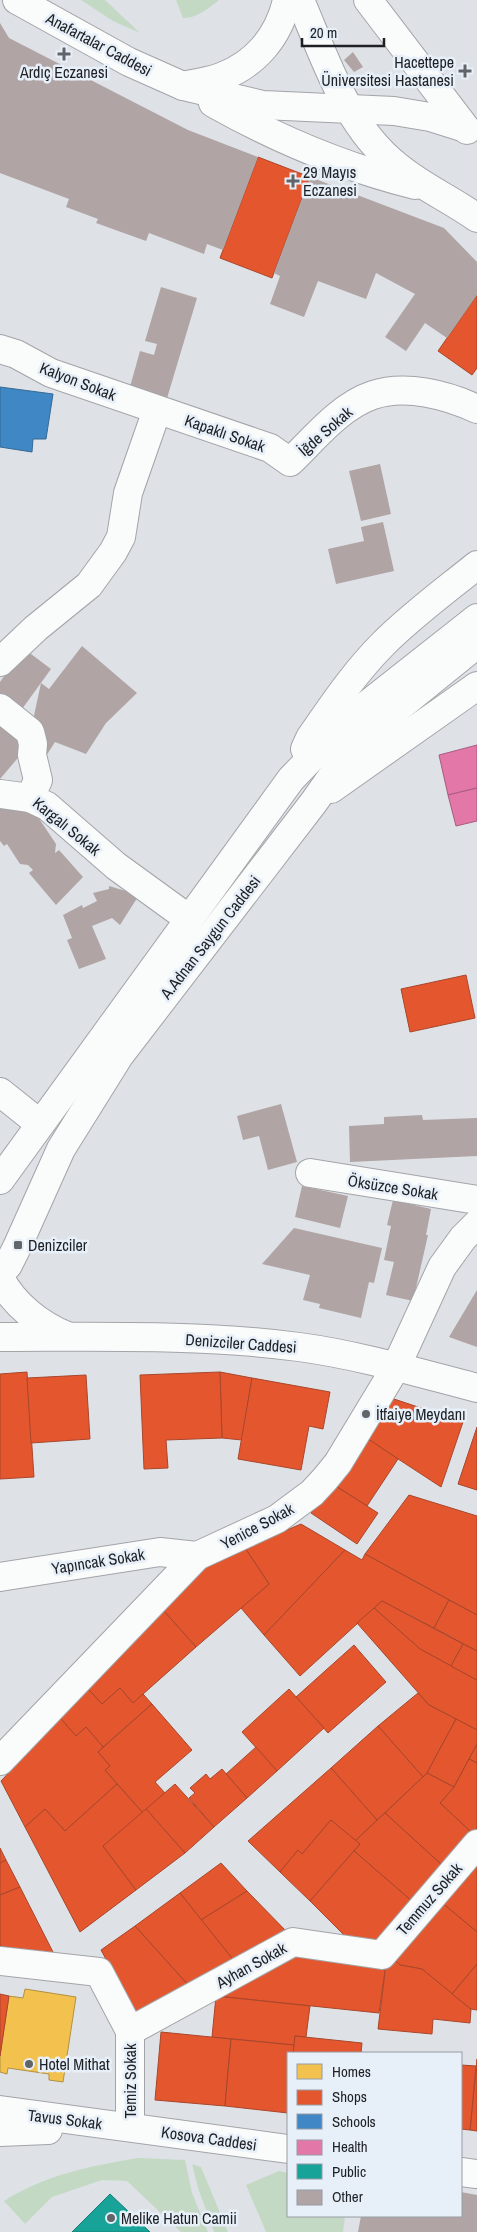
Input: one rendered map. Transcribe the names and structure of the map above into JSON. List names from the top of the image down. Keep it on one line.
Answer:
{"streets":{"main road":["Anafartalar Caddesi","Kalyon Sokak","İğde Sokak","Kapaklı Sokak","Kargalı Sokak","A.Adnan Saygun Caddesi","Öksüzce Sokak","Denizciler Caddesi","Yenice Sokak","Yapıncak Sokak","Temmuz Sokak","Ayhan Sokak","Temiz Sokak","Tavus Sokak","Kosova Caddesi"]},"crossings":[["Kalyon Sokak","Kapaklı Sokak"],["İğde Sokak","Kapaklı Sokak"],["Kargalı Sokak","A.Adnan Saygun Caddesi"],["Denizciler Caddesi","Yenice Sokak"],["Yenice Sokak","Yapıncak Sokak"],["Temmuz Sokak","Ayhan Sokak"],["Ayhan Sokak","Temiz Sokak"],["Temiz Sokak","Tavus Sokak"],["Temiz Sokak","Kosova Caddesi"],["Tavus Sokak","Kosova Caddesi"]],"places":{"health":["Ardıç Eczanesi","Hacettepe Üniversitesi Hastanesi","29 Mayıs Eczanesi"],"transit":["Denizciler"],"other":["İtfaiye Meydanı","Hotel Mithat","Melike Hatun Camii"]},"legend":["Homes","Shops","Schools","Health","Public","Other"],"scale_bar":"20 m"}
